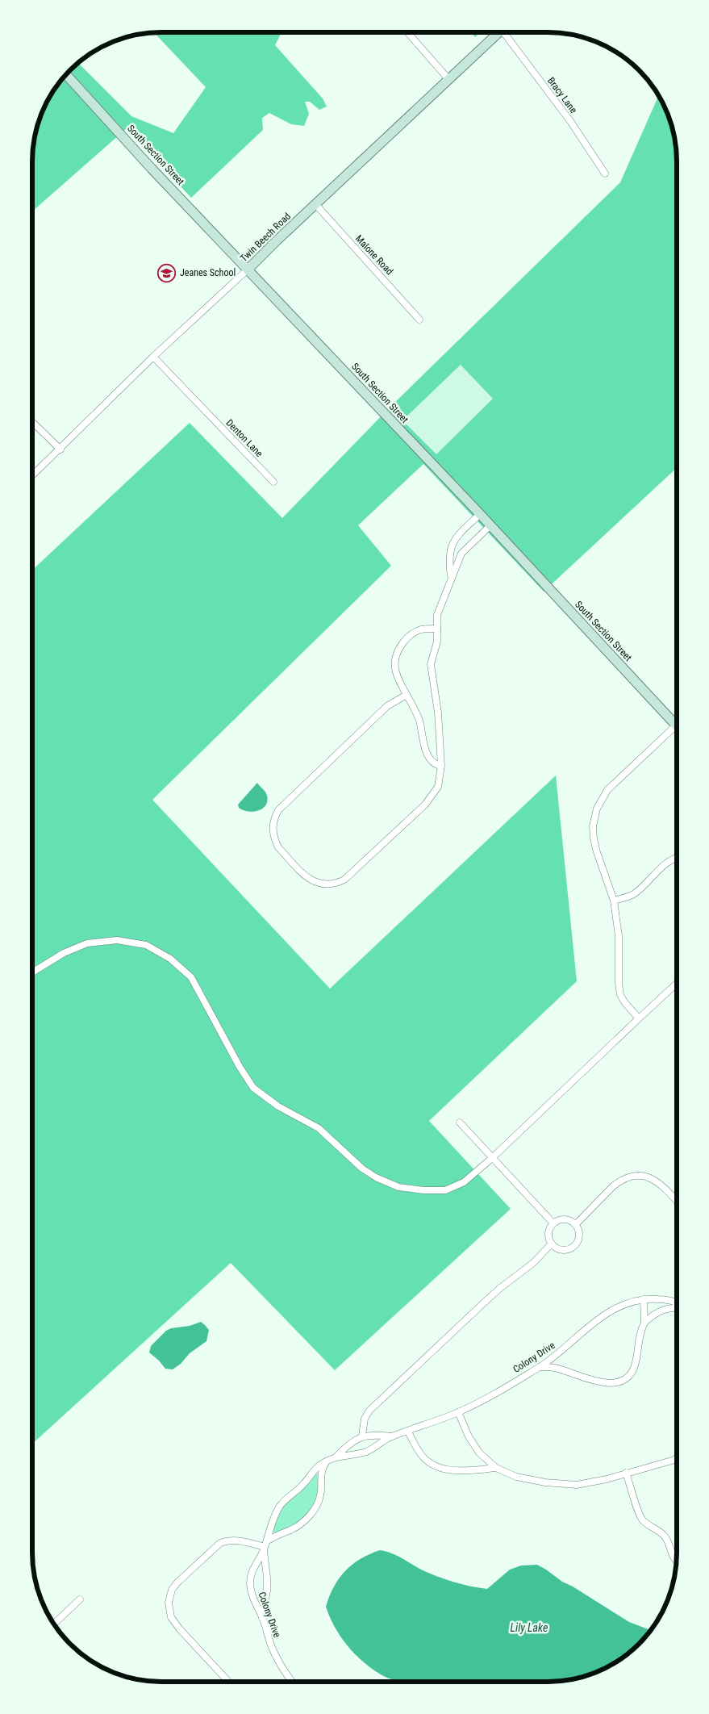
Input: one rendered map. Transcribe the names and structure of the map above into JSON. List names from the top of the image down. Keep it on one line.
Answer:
{"streets":{"street":["Bracy Lane","South Section Street","Twin Beech Road","Malone Road","Denton Lane","Colony Drive"]},"crossings":[["South Section Street","Twin Beech Road"],["Twin Beech Road","Malone Road"],["Twin Beech Road","Denton Lane"]],"water":["Lily Lake"],"places":{"school or university":["Jeanes School"]}}
